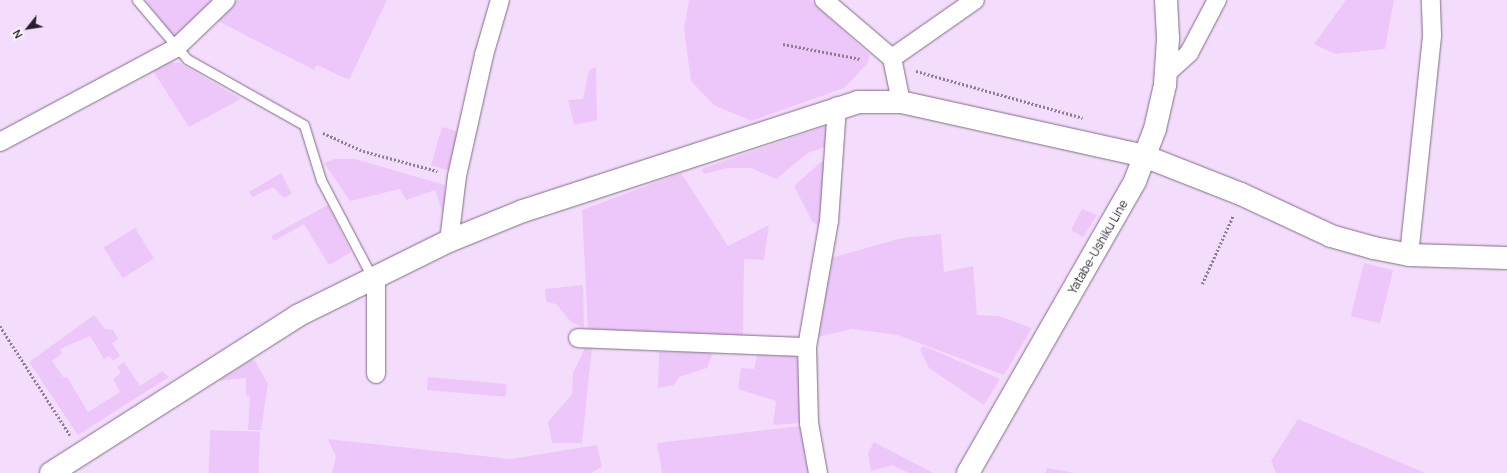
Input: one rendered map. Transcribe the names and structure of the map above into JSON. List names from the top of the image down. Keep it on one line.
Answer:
{"streets":{"street":["Yatabe-Ushiku Line"]},"north":"bottom left"}
